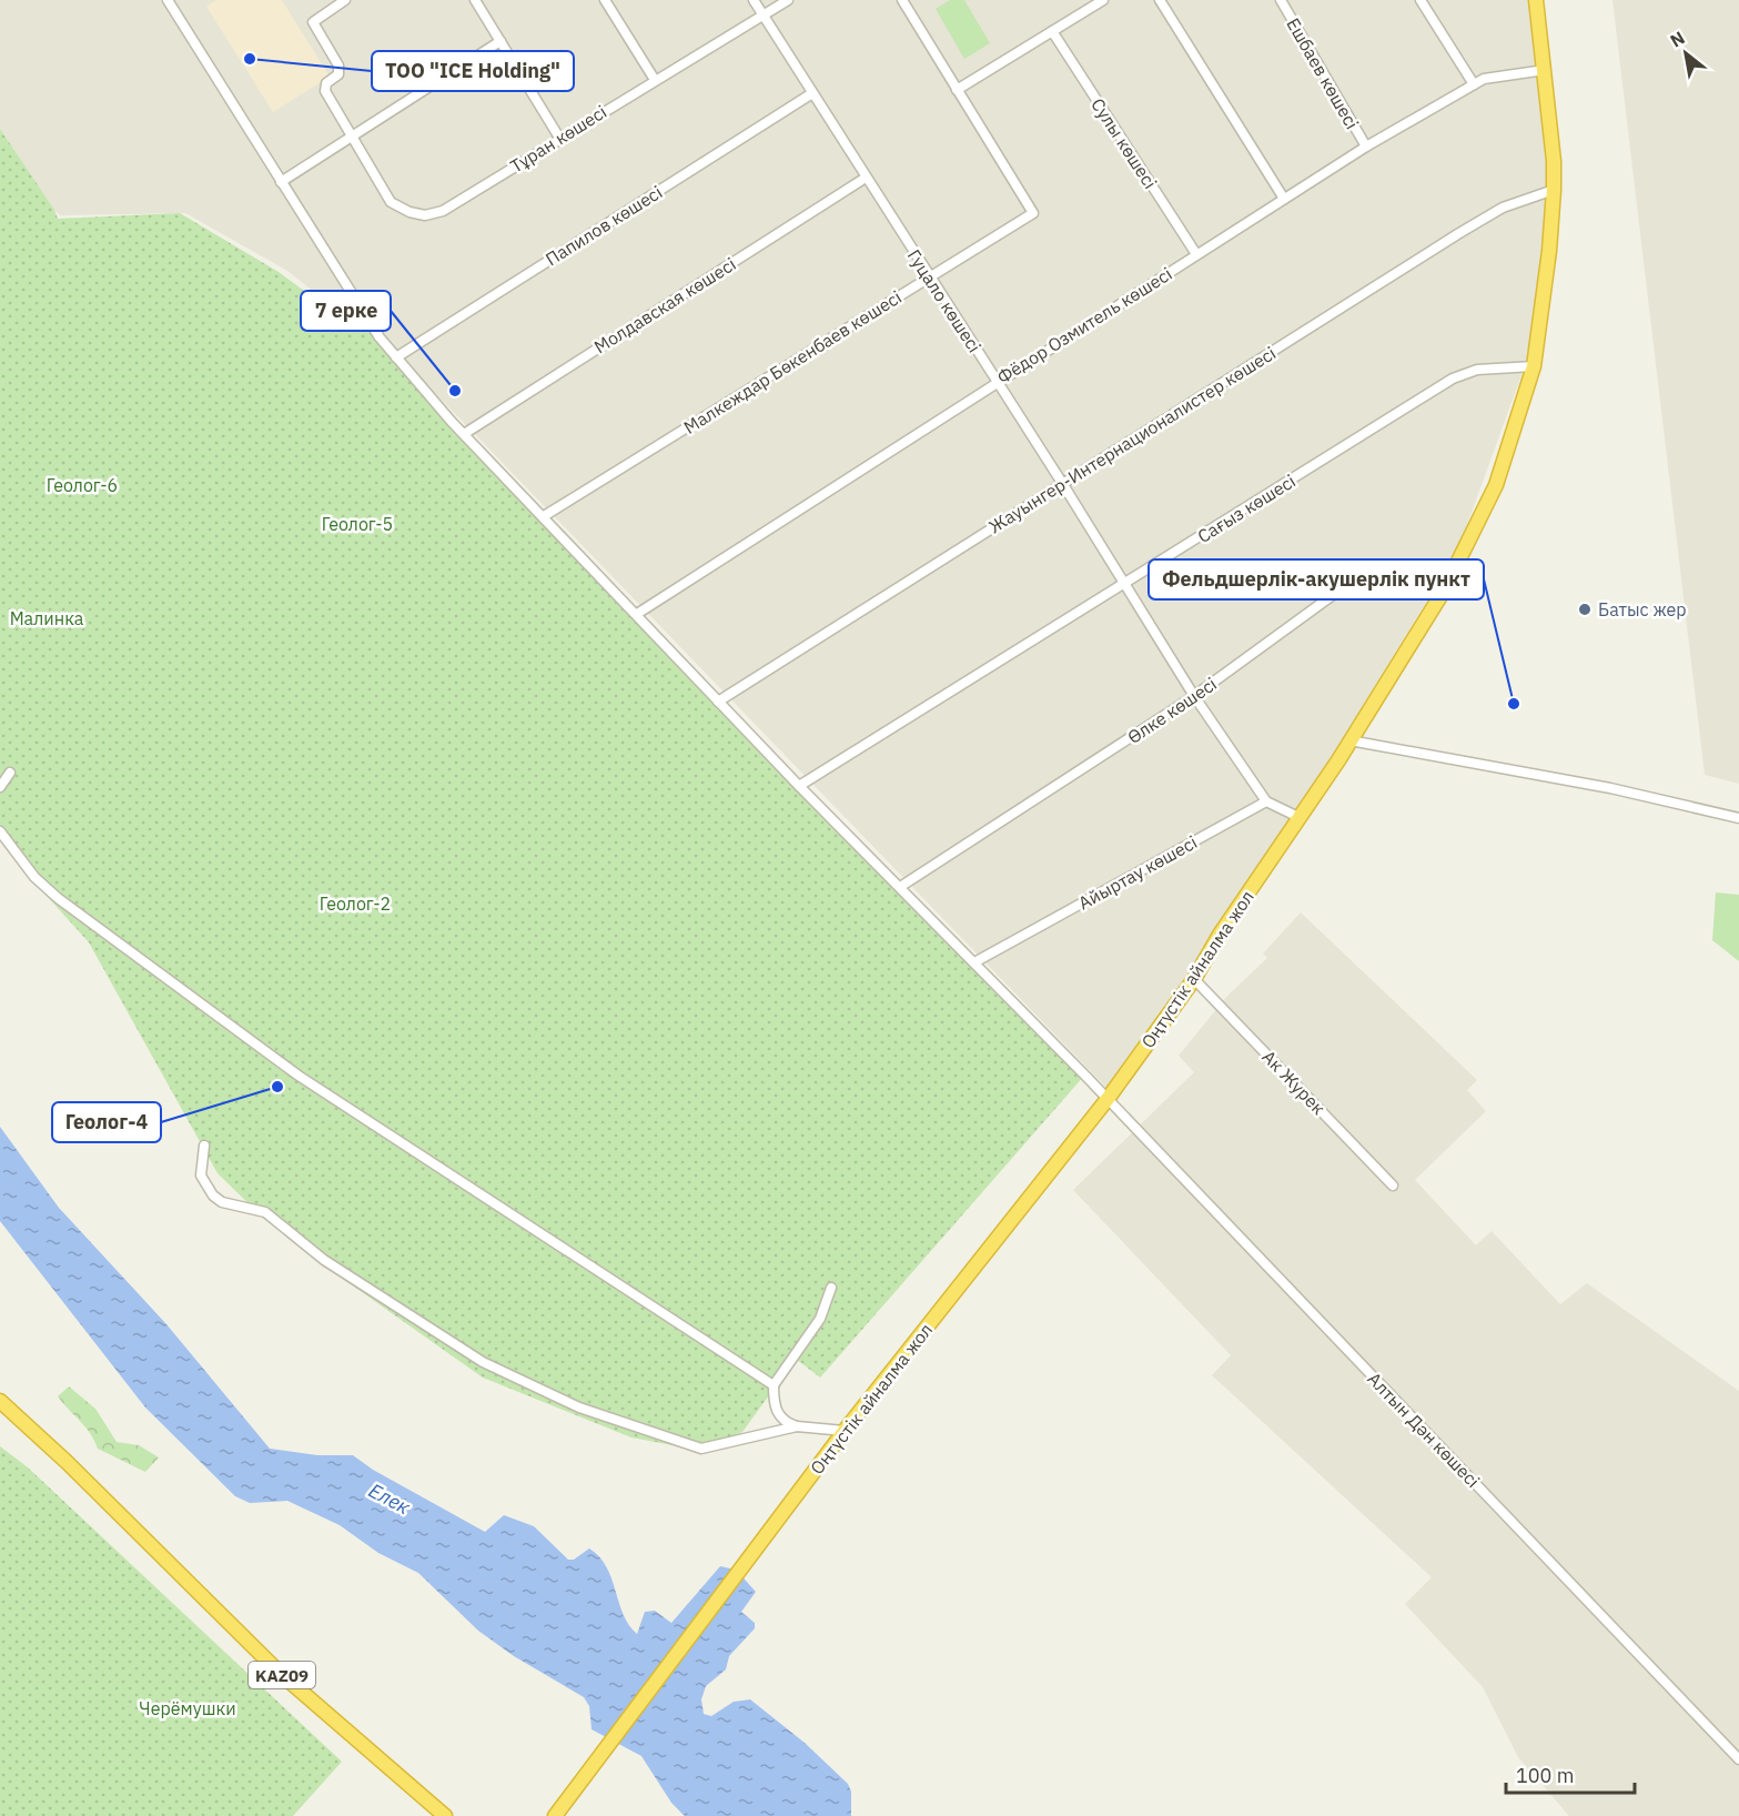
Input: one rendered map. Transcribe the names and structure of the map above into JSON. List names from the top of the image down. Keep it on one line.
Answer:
{"streets":{"highway":["Оңтүстік айналма жол","KAZ09"],"street":["Ешбаев көшесі","Тұран көшесі","Сулы көшесі","Папилов көшесі","Гуцало көшесі","Молдавская көшесі","Фёдор Озмитель көшесі","Малкеждар Бөкенбаев көшесі","Жауынгер-Интернационалистер көшесі","Сағыз көшесі","Өлке көшесі","Айыртау көшесі","Ак Журек","Алтын Дән көшесі"]},"crossings":[["Ешбаев көшесі","Фёдор Озмитель көшесі"],["Тұран көшесі","Гуцало көшесі"],["Сулы көшесі","Фёдор Озмитель көшесі"],["Папилов көшесі","Гуцало көшесі"],["Папилов көшесі","Алтын Дән көшесі"],["Гуцало көшесі","Молдавская көшесі"],["Гуцало көшесі","Фёдор Озмитель көшесі"],["Гуцало көшесі","Малкеждар Бөкенбаев көшесі"],["Гуцало көшесі","Жауынгер-Интернационалистер көшесі"],["Гуцало көшесі","Сағыз көшесі"],["Гуцало көшесі","Өлке көшесі"],["Гуцало көшесі","Айыртау көшесі"],["Молдавская көшесі","Алтын Дән көшесі"],["Фёдор Озмитель көшесі","Оңтүстік айналма жол"],["Фёдор Озмитель көшесі","Алтын Дән көшесі"],["Малкеждар Бөкенбаев көшесі","Алтын Дән көшесі"],["Жауынгер-Интернационалистер көшесі","Оңтүстік айналма жол"],["Жауынгер-Интернационалистер көшесі","Алтын Дән көшесі"],["Сағыз көшесі","Оңтүстік айналма жол"],["Сағыз көшесі","Алтын Дән көшесі"],["Өлке көшесі","Оңтүстік айналма жол"],["Өлке көшесі","Алтын Дән көшесі"],["Айыртау көшесі","Алтын Дән көшесі"],["Оңтүстік айналма жол","Ак Журек"],["Оңтүстік айналма жол","Алтын Дән көшесі"]],"water":["Елек"],"parks":["Геолог-6","Геолог-5","Малинка","Геолог-2","Черёмушки"],"places":["ТОО \"ICE Holding\"","7 ерке","Батыс жер","Фельдшерлік-акушерлік пункт","Геолог-4"],"scale_bar":"100 m","north":"top left"}
